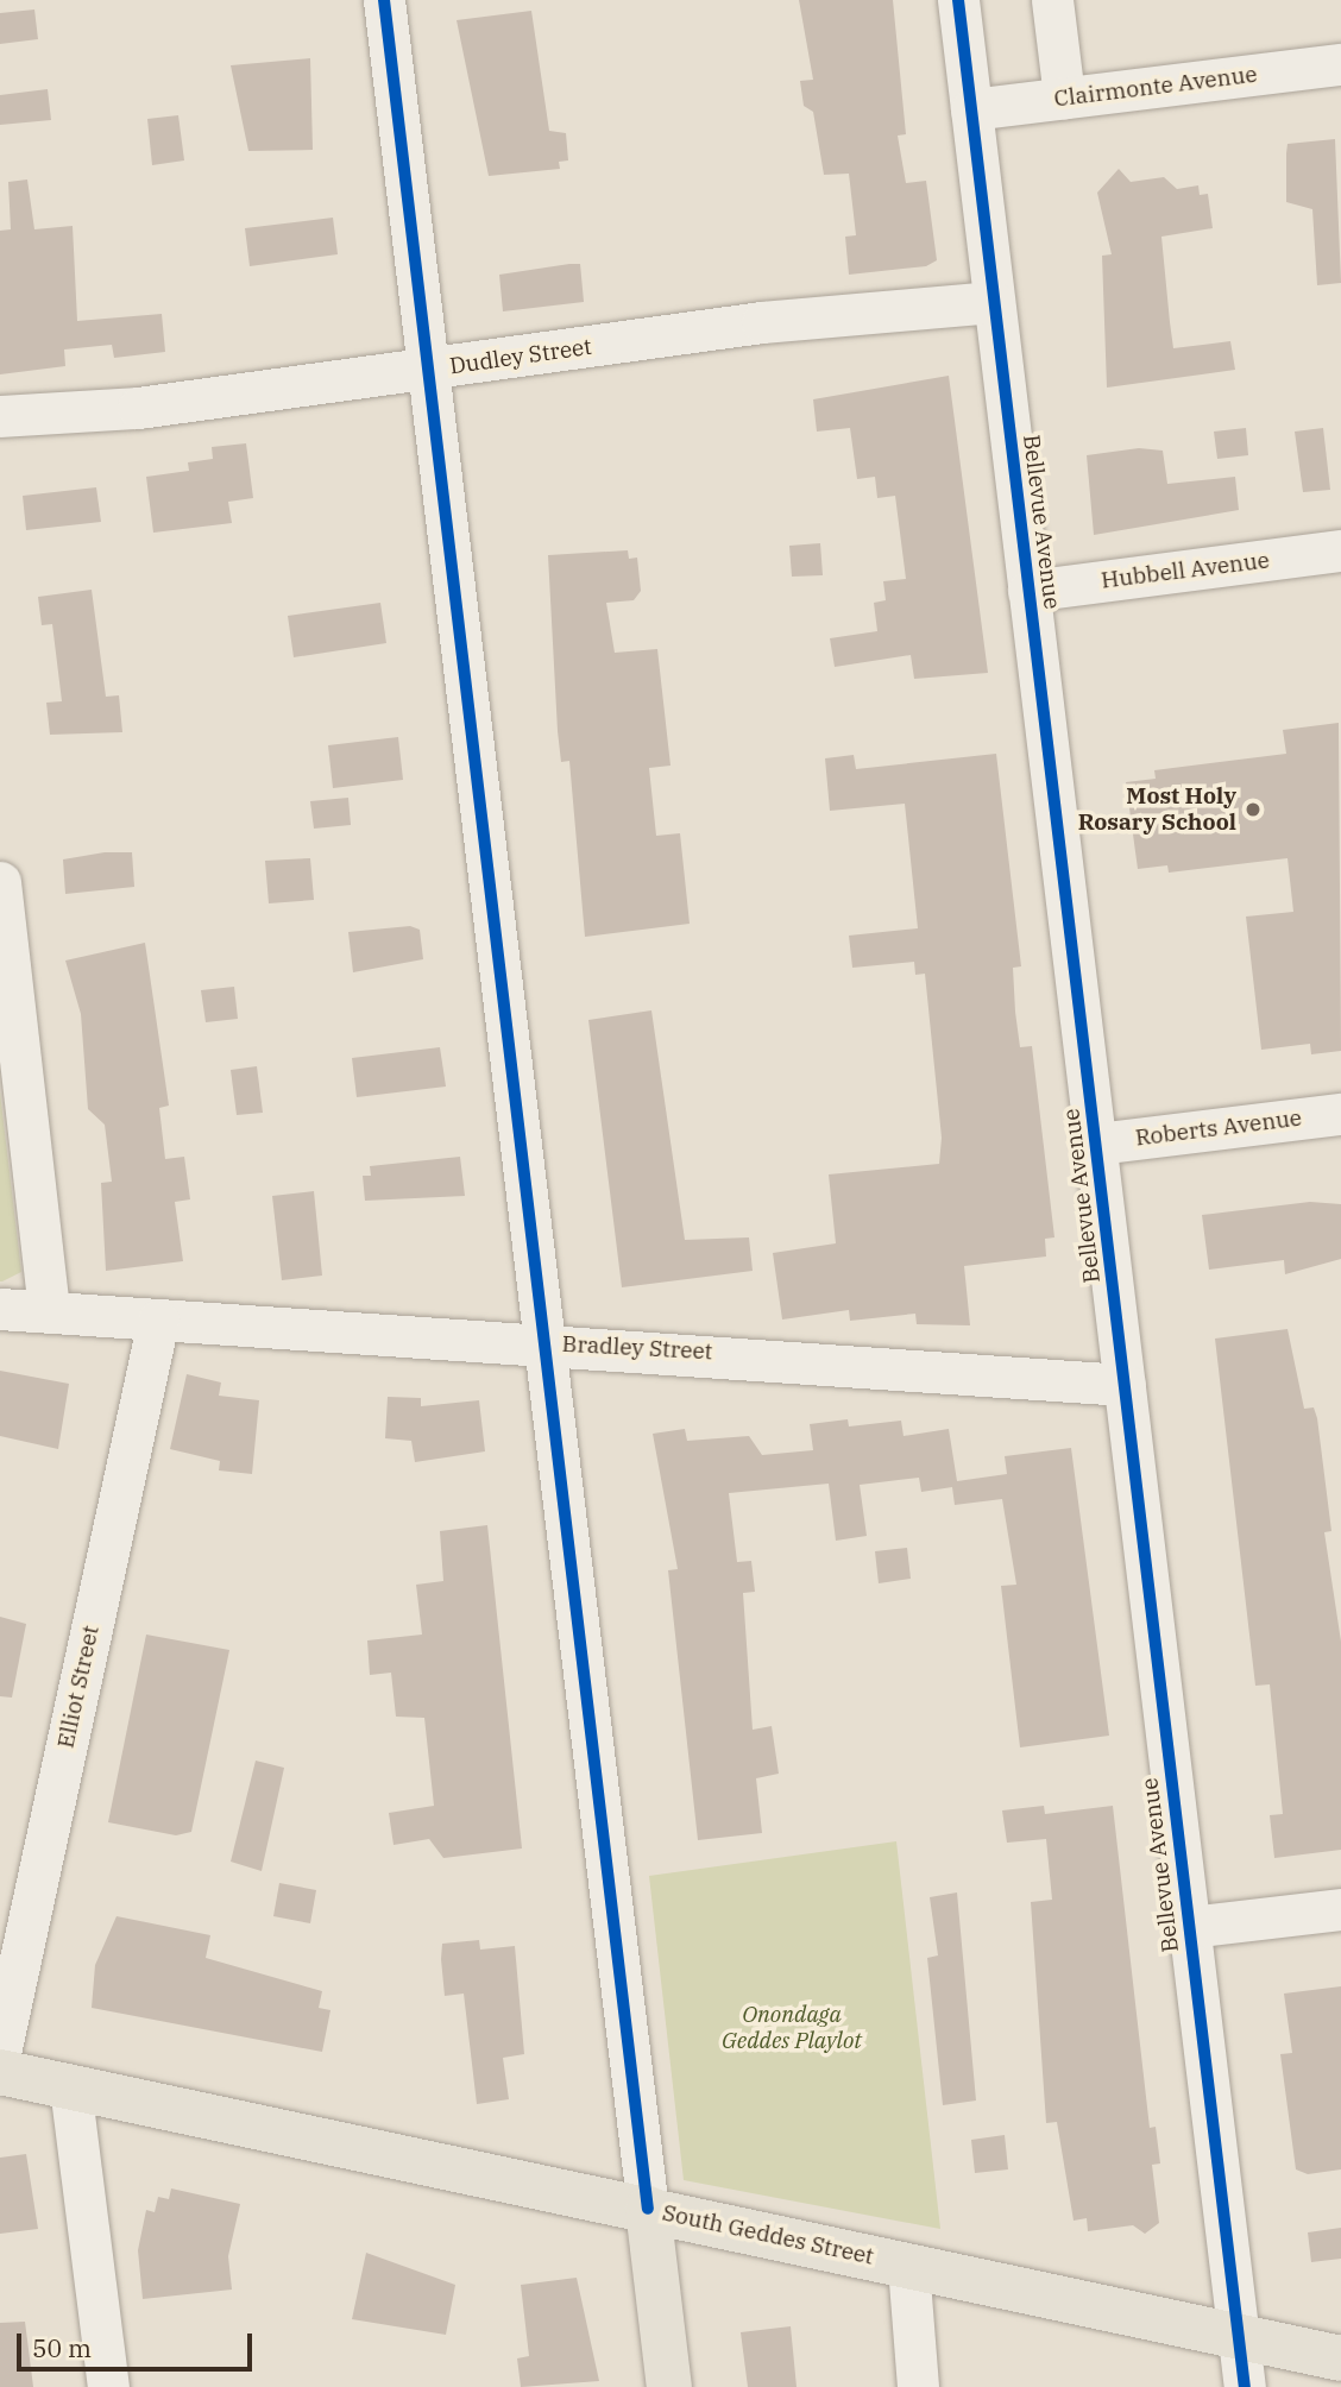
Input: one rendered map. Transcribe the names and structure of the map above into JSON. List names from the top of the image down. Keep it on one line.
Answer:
{"streets":{"main road":["South Geddes Street"],"street":["Clairmonte Avenue","Dudley Street","Bellevue Avenue","Hubbell Avenue","Roberts Avenue","Bradley Street","Elliot Street"]},"crossings":[["Clairmonte Avenue","Bellevue Avenue"],["Dudley Street","Bellevue Avenue"],["Bellevue Avenue","Hubbell Avenue"],["Bellevue Avenue","Roberts Avenue"],["Bellevue Avenue","Bradley Street"],["Bellevue Avenue","South Geddes Street"],["Bradley Street","Elliot Street"]],"parks":["Onondaga Geddes Playlot"],"places":["Most Holy Rosary School"],"scale_bar":"50 m"}
